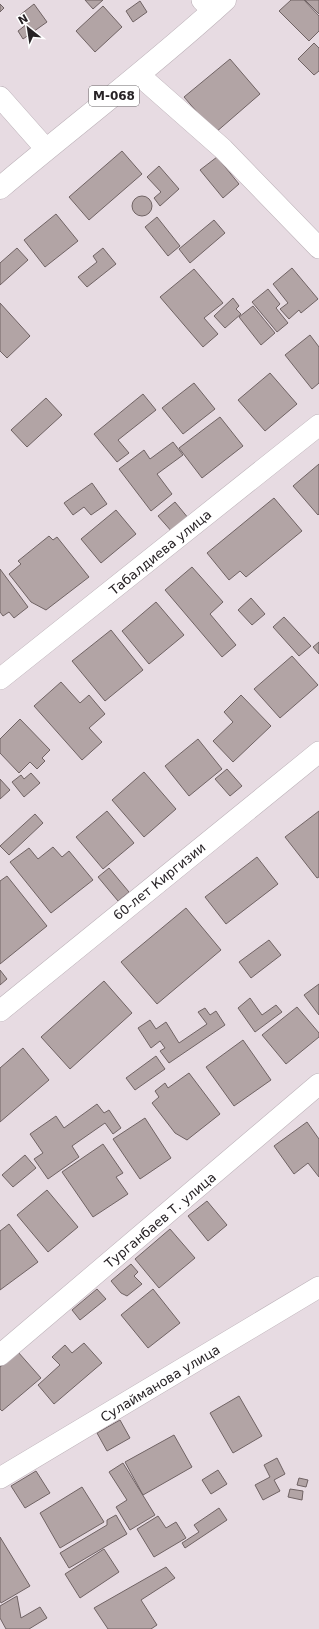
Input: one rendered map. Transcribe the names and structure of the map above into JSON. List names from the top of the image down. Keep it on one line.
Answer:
{"streets":{"main road":["М-068"],"street":["Табалдиева улица","60-лет Киргизии","Турганбаев Т. улица","Сулайманова улица"]},"north":"top left"}
